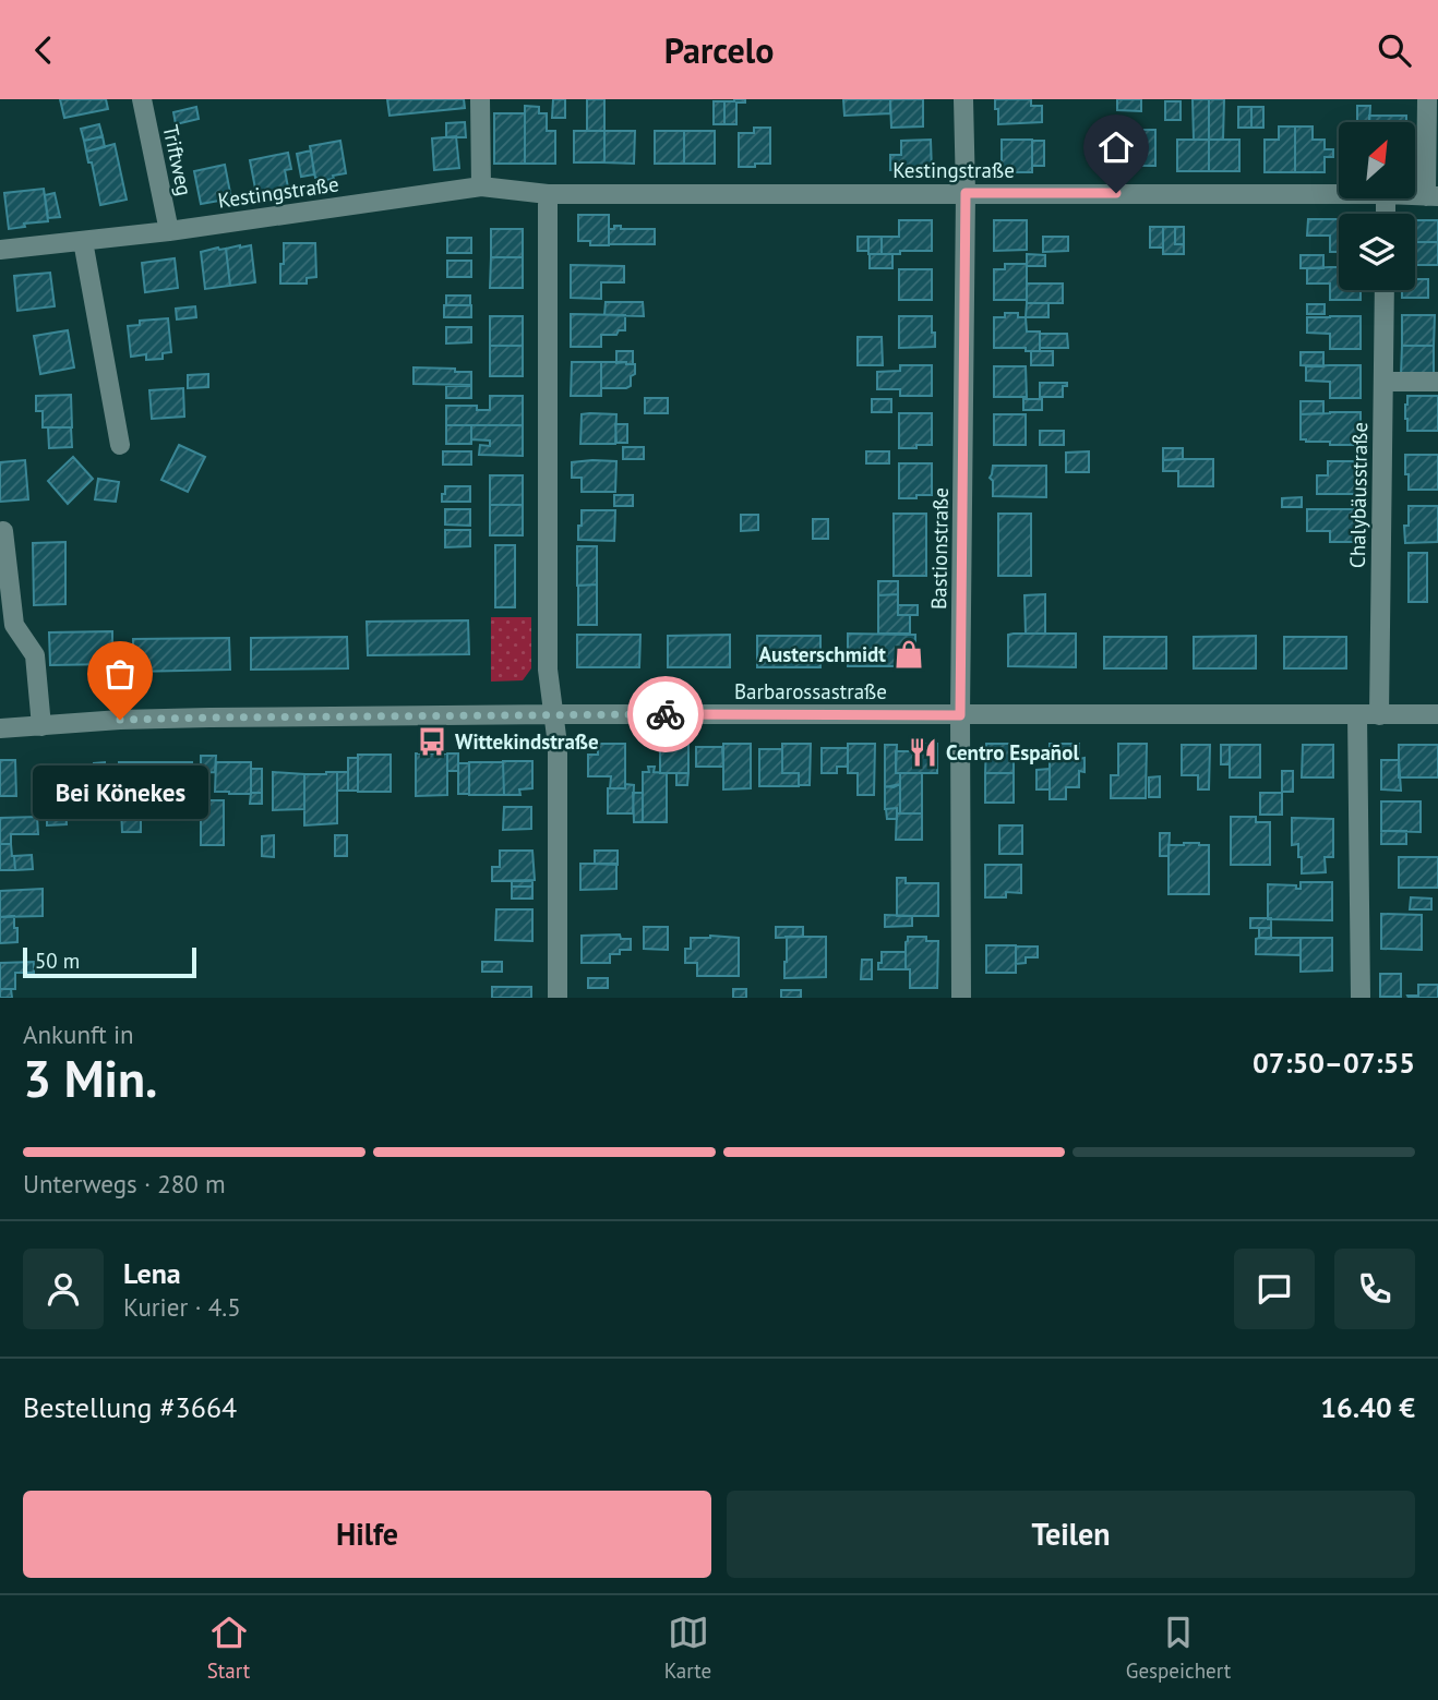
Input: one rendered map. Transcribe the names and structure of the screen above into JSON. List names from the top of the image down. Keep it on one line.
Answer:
{"streets":{"street":["Triftweg","Kestingstraße","Chalybäusstraße","Bastionstraße","Barbarossastraße"]},"crossings":[["Triftweg","Kestingstraße"],["Kestingstraße","Bastionstraße"],["Chalybäusstraße","Barbarossastraße"],["Bastionstraße","Barbarossastraße"]],"places":{"shop":["Austerschmidt"],"other":["Bei Könekes"],"bus stop":["Wittekindstraße"],"restaurant":["Centro Español"]},"scale_bar":"50 m","north":"top right","page":{"header":"Parcelo","bubble":"Bei Könekes","scale":"50 m","heading":["3 Min.","Ankunft in","07:50–07:55"],"panel":["Lena","Kurier · 4.5","Bestellung #3664","16.40 €"],"bar":"Unterwegs · 280 m","buttons":["Hilfe","Teilen"],"tabs":["Start","Karte","Gespeichert"]}}
